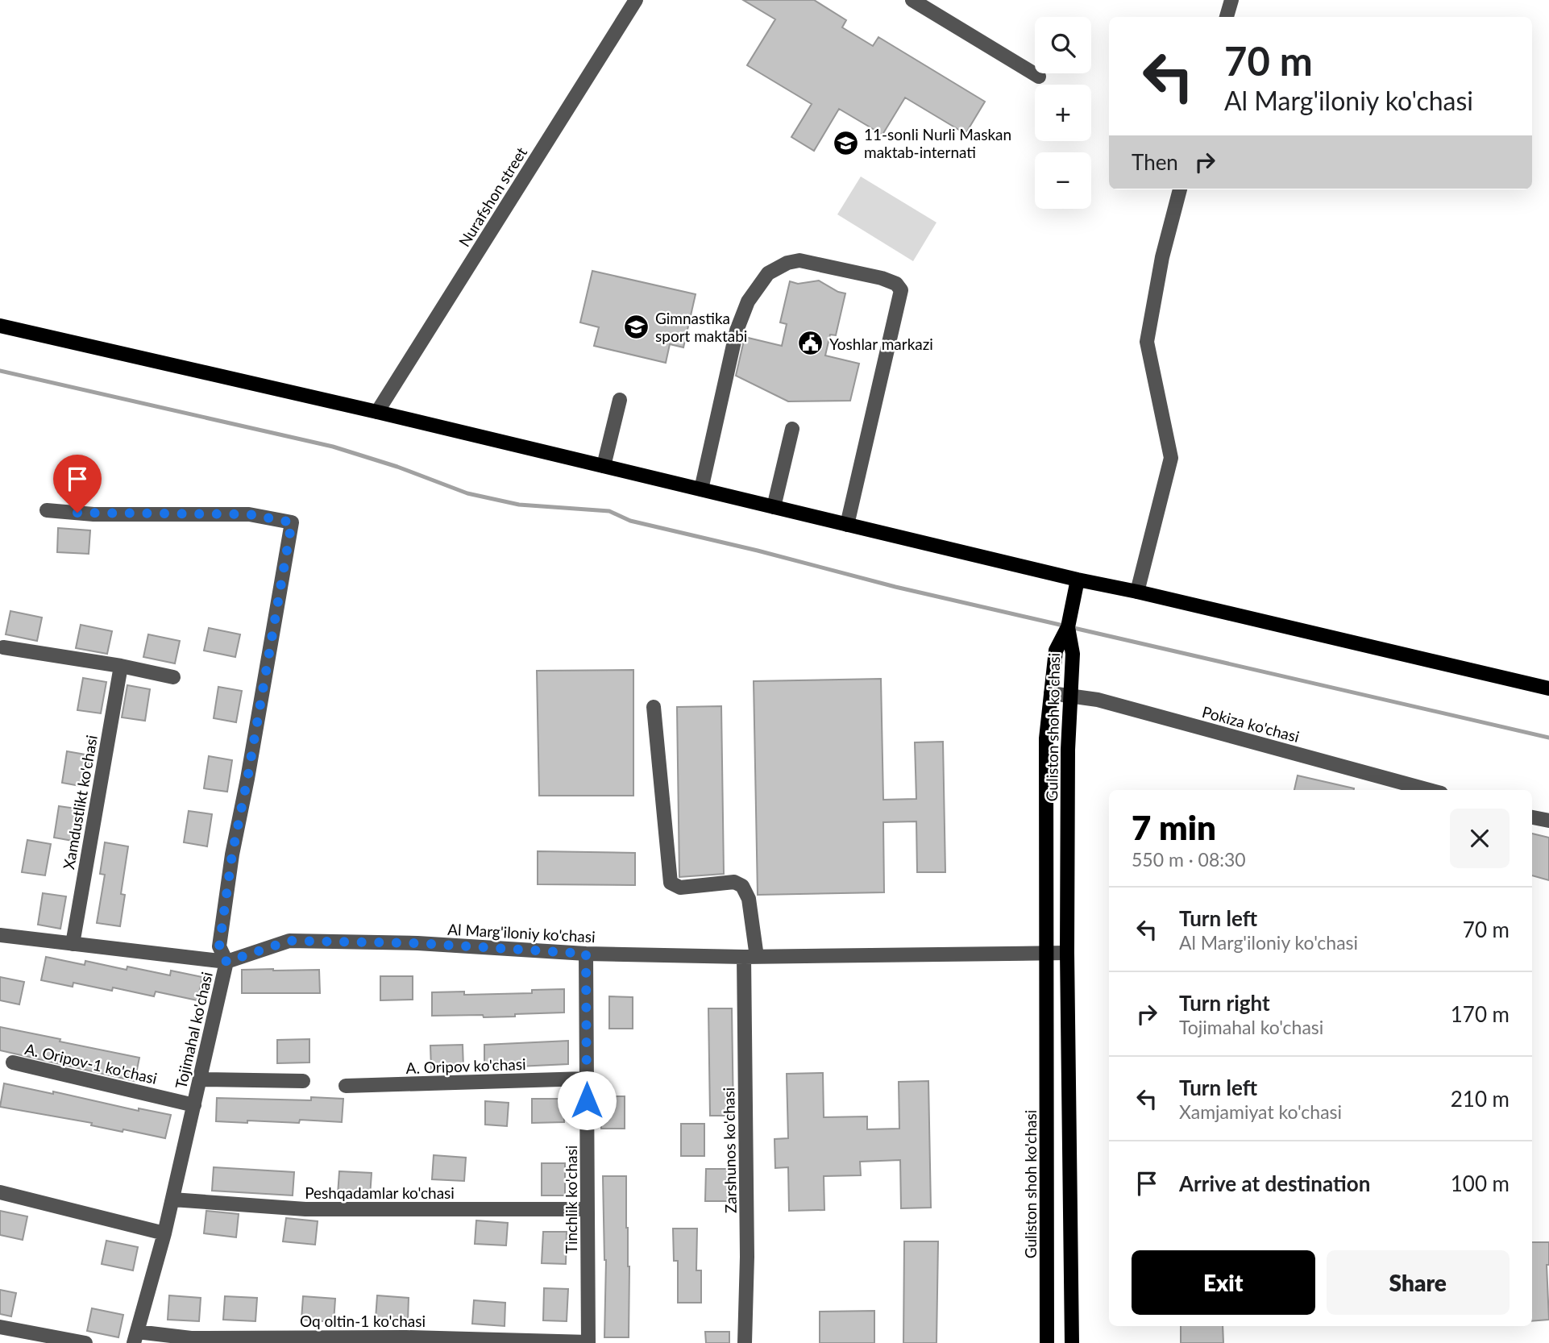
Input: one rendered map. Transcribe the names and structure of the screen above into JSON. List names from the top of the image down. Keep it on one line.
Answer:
{"streets":{"main road":["Guliston shoh ko'chasi"],"street":["Nurafshon street","Pokiza ko'chasi","Xamdustlikt ko'chasi","Al Marg'iloniy ko'chasi","Tojimahal ko'chasi","A. Oripov-1 ko'chasi","A. Oripov ko'chasi","Zarshunos ko'chasi","Peshqadamlar ko'chasi","Tinchlik ko'chasi","Oq oltin-1 ko'chasi"]},"crossings":[["Pokiza ko'chasi","Guliston shoh ko'chasi"],["Guliston shoh ko'chasi","Al Marg'iloniy ko'chasi"],["Xamdustlikt ko'chasi","Al Marg'iloniy ko'chasi"],["Al Marg'iloniy ko'chasi","Tojimahal ko'chasi"],["Al Marg'iloniy ko'chasi","Zarshunos ko'chasi"],["Al Marg'iloniy ko'chasi","Tinchlik ko'chasi"],["Tojimahal ko'chasi","A. Oripov-1 ko'chasi"],["Tojimahal ko'chasi","Peshqadamlar ko'chasi"],["Tojimahal ko'chasi","Oq oltin-1 ko'chasi"],["A. Oripov ko'chasi","Tinchlik ko'chasi"],["Peshqadamlar ko'chasi","Tinchlik ko'chasi"],["Tinchlik ko'chasi","Oq oltin-1 ko'chasi"]],"places":{"school or university":["11-sonli Nurli Maskan maktab-internati","Gimnastika sport maktabi"],"public building":["Yoshlar markazi"]},"page":{"map_buttons":["+","−"],"turn":["70 m","Al Marg'iloniy ko'chasi"],"then":"Then","heading":["7 min","550 m · 08:30"],"list":[{"name":"Turn left","note":"Al Marg'iloniy ko'chasi","value":"70 m"},{"name":"Turn right","note":"Tojimahal ko'chasi","value":"170 m"},{"name":"Turn left","note":"Xamjamiyat ko'chasi","value":"210 m"},{"name":"Arrive at destination","value":"100 m"}],"buttons":["Exit","Share"]}}
